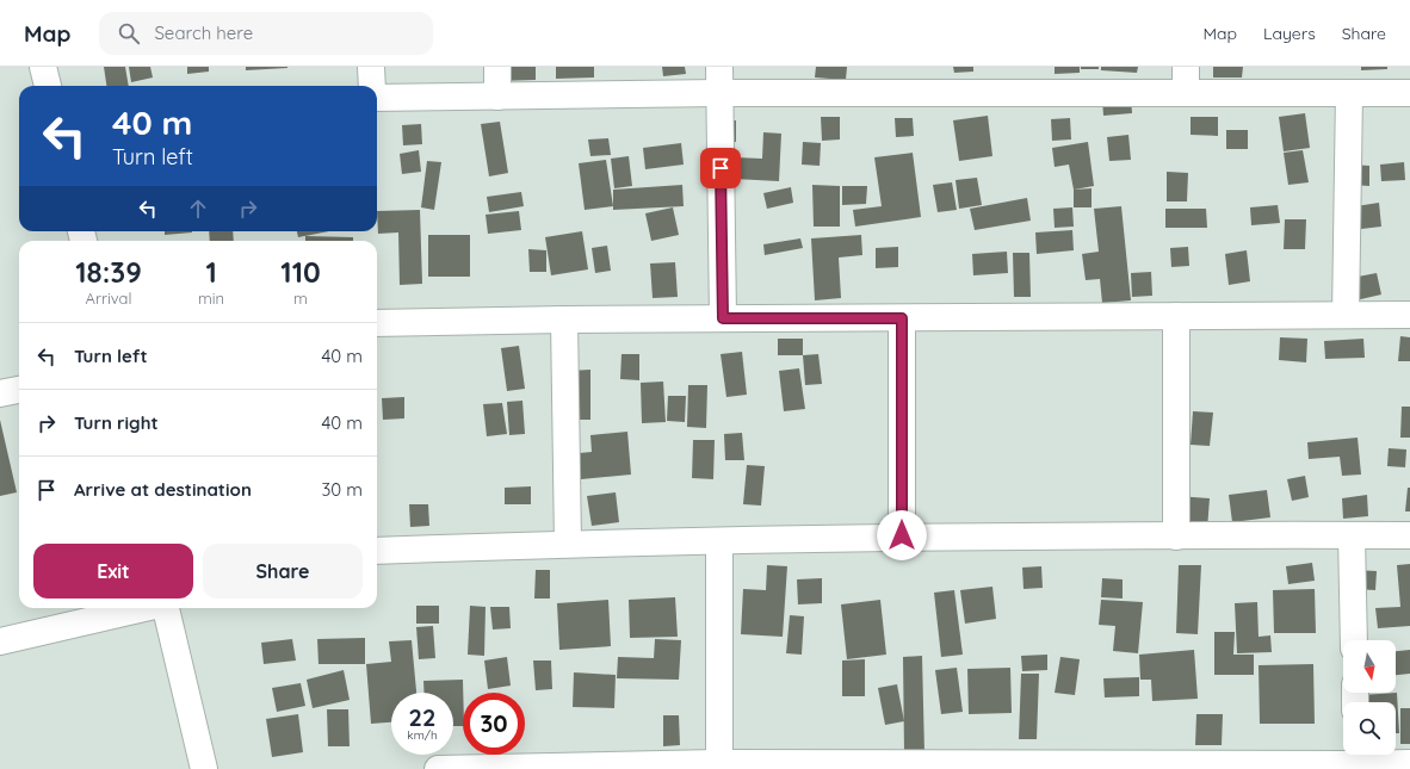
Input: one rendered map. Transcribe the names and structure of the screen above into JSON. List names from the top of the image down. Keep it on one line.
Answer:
{"north":"bottom","page":{"header":"Map","search":"Search here","nav":["Map","Layers","Share"],"turn":["40 m","Turn left"],"eta":["18:39","Arrival","1","min","110","m"],"list":[{"name":"Turn left","value":"40 m"},{"name":"Turn right","value":"40 m"},{"name":"Arrive at destination","value":"30 m"}],"buttons":["Exit","Share"],"speed":"22 km/h","limit":"30"}}
